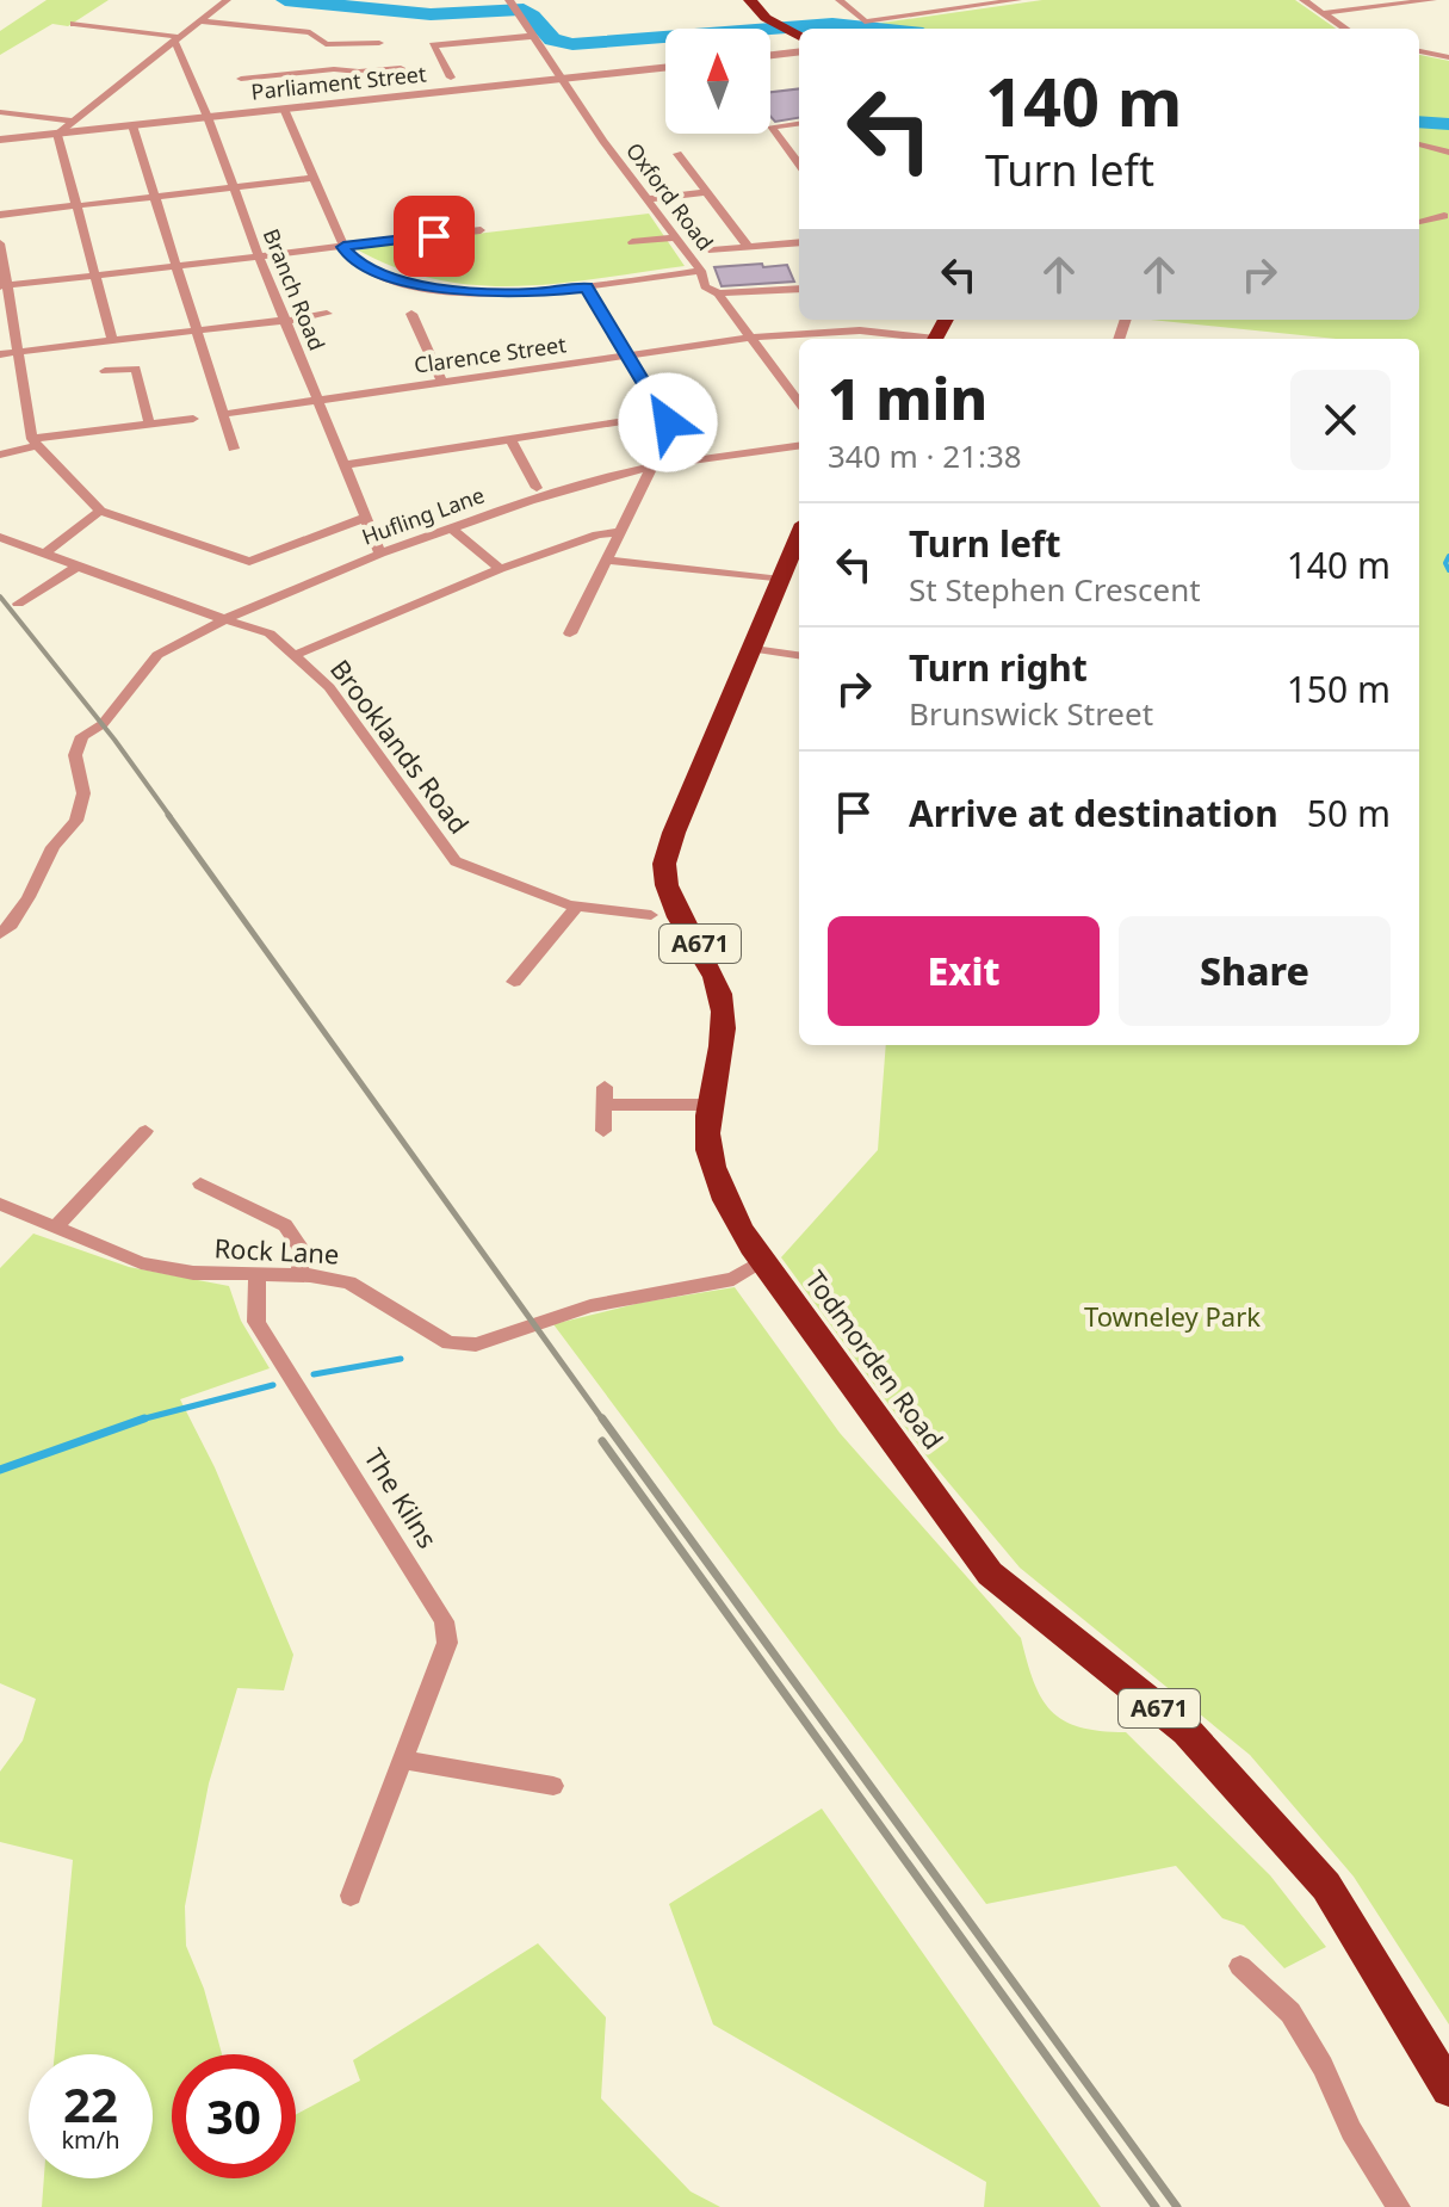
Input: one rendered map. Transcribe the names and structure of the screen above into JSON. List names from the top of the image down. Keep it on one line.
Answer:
{"streets":{"highway":["A671","Todmorden Road"],"street":["Parliament Street","Oxford Road","Branch Road","Clarence Street","Hufling Lane","Brooklands Road","Rock Lane","The Kilns"]},"crossings":[["Parliament Street","Oxford Road"],["Parliament Street","Branch Road"],["Oxford Road","Clarence Street"],["Branch Road","Clarence Street"],["Branch Road","Hufling Lane"],["Hufling Lane","Brooklands Road"],["Rock Lane","Todmorden Road"],["Rock Lane","The Kilns"]],"parks":["Towneley Park"],"north":"top","page":{"turn":["140 m","Turn left"],"heading":["1 min","340 m · 21:38"],"list":[{"name":"Turn left","note":"St Stephen Crescent","value":"140 m"},{"name":"Turn right","note":"Brunswick Street","value":"150 m"},{"name":"Arrive at destination","value":"50 m"}],"buttons":["Exit","Share"],"speed":"22 km/h","limit":"30"}}
